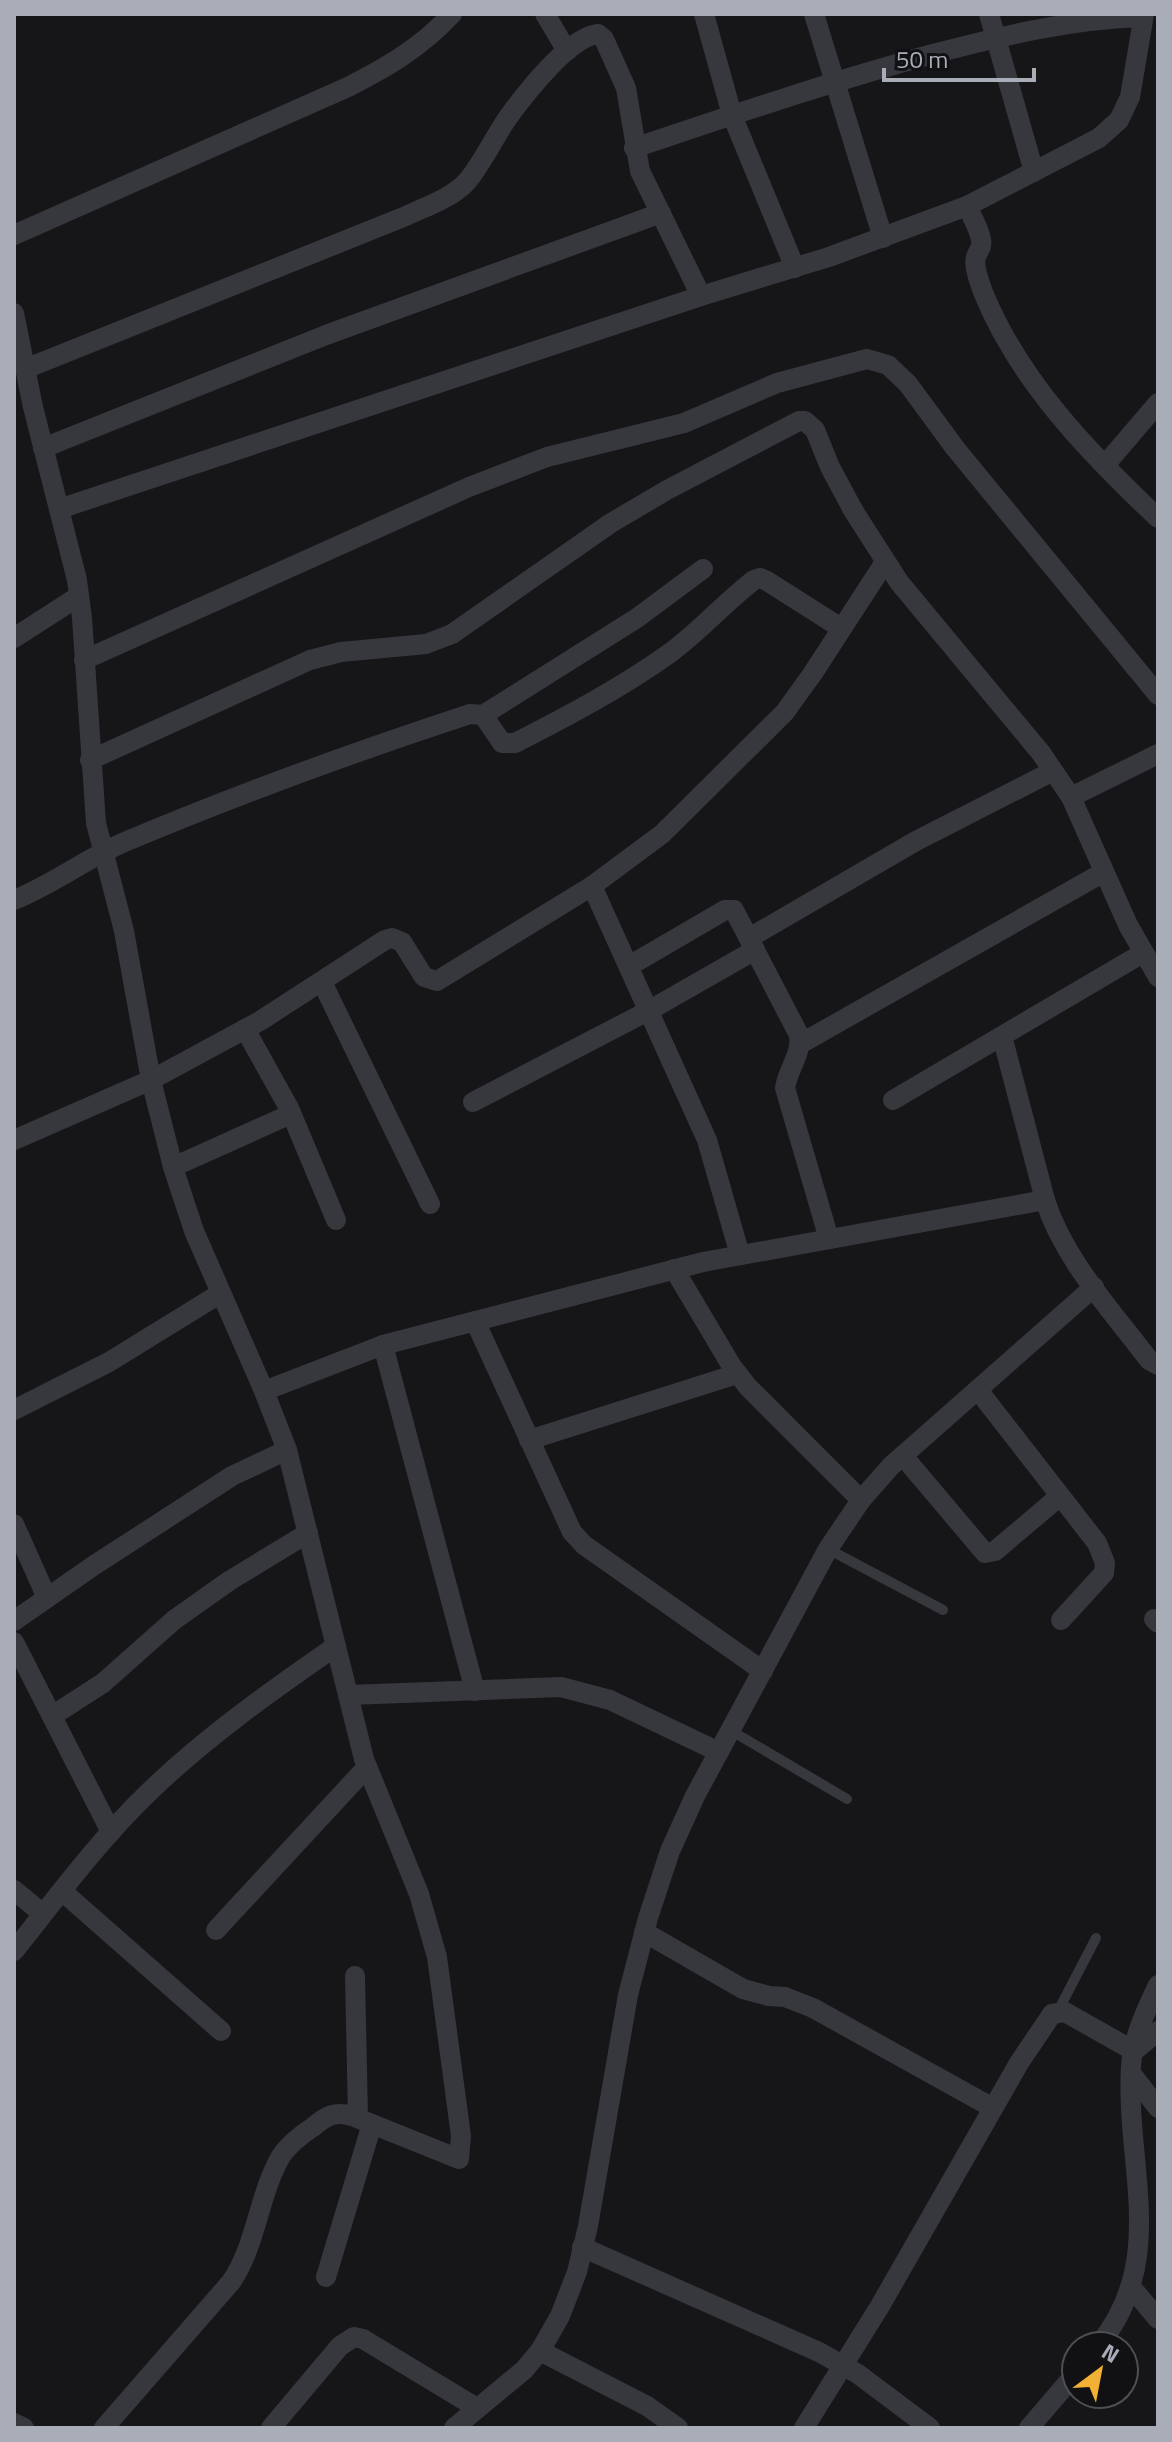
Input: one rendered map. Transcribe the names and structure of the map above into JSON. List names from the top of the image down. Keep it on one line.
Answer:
{"scale_bar":"50 m","north":"top right"}
